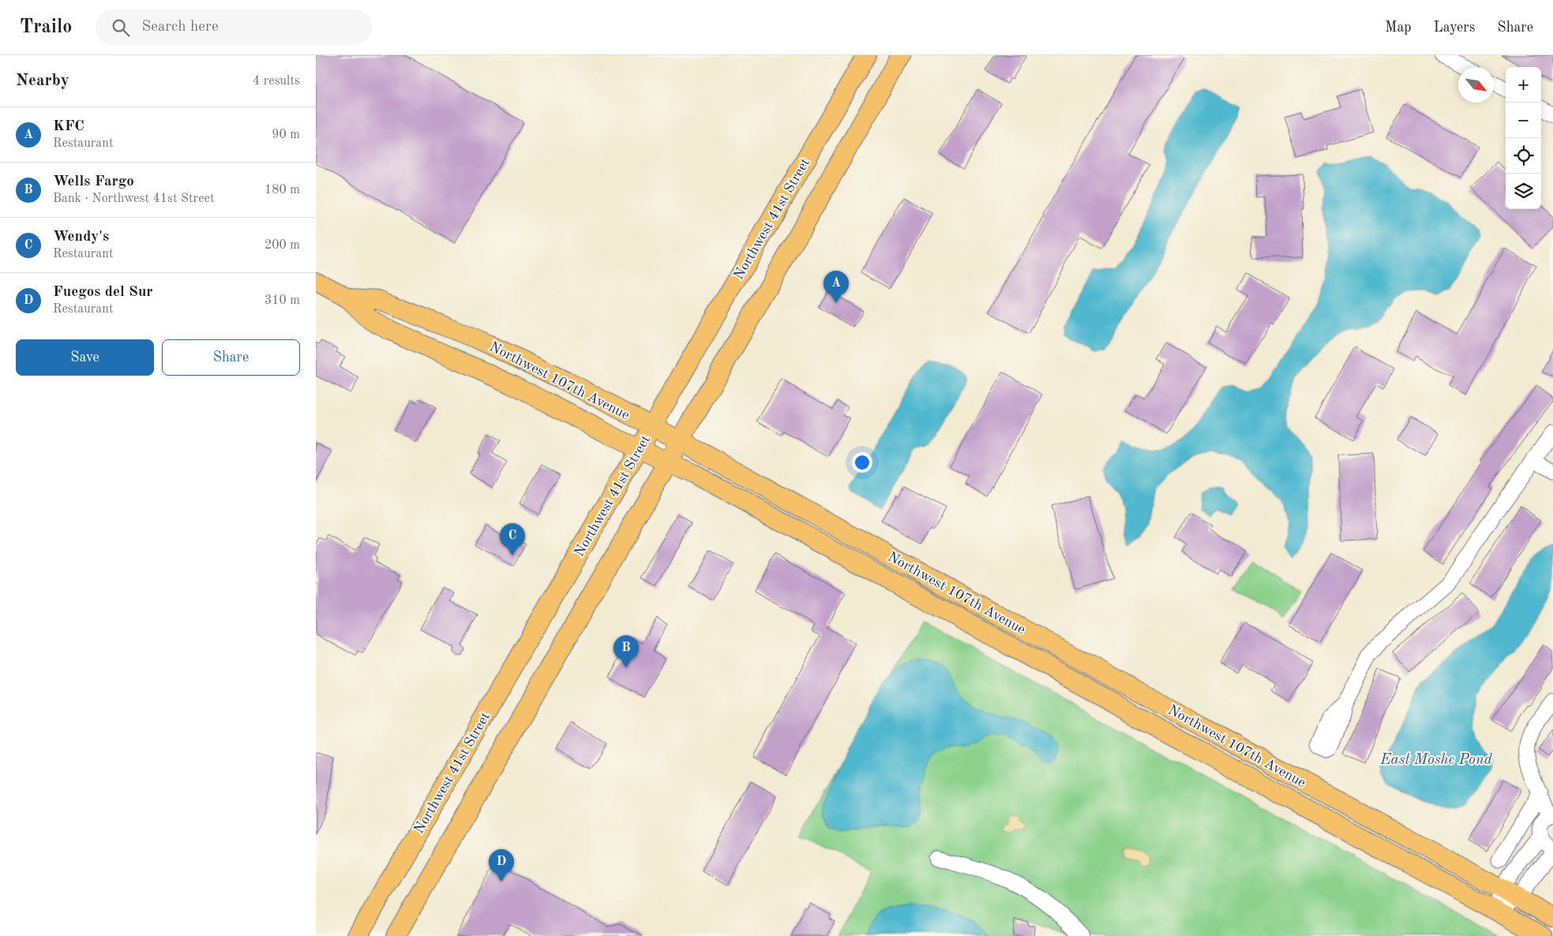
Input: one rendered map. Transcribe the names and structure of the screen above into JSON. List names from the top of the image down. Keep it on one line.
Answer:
{"streets":{"main road":["Northwest 41st Street","Northwest 107th Avenue"]},"crossings":[["Northwest 41st Street","Northwest 107th Avenue"]],"water":["East Moshe Pond"],"north":"bottom right","page":{"header":"Trailo","search":"Search here","nav":["Map","Layers","Share"],"heading":["Nearby","4 results"],"map_buttons":["+","−"],"list":[{"mark":"A","name":"KFC","note":"Restaurant","value":"90 m"},{"mark":"B","name":"Wells Fargo","note":"Bank · Northwest 41st Street","value":"180 m"},{"mark":"C","name":"Wendy's","note":"Restaurant","value":"200 m"},{"mark":"D","name":"Fuegos del Sur","note":"Restaurant","value":"310 m"}],"pins":["A","C","B","D"],"buttons":["Save","Share"]}}
